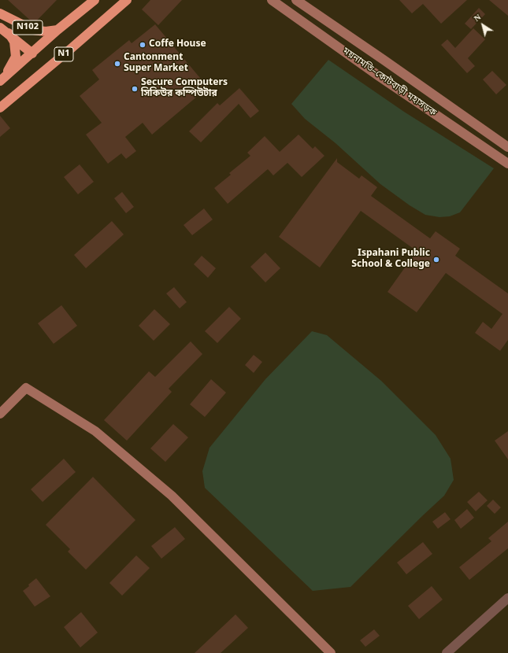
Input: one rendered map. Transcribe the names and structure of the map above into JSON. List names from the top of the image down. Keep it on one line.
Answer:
{"streets":{"highway":["N102","N1"],"main road":["ময়নামতি–কোটবাড়ী মহাসড়ক"]},"crossings":[["N102","N1"]],"places":["Coffe House","Cantonment Super Market","Secure Computers সিকিউর কম্পিউটার","Ispahani Public School & College"],"north":"top left"}
